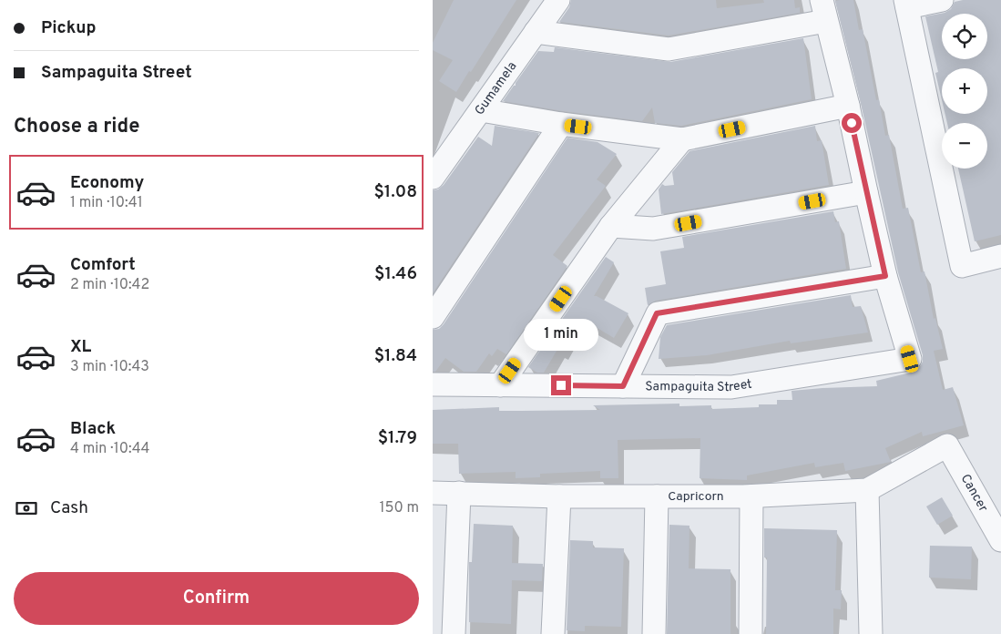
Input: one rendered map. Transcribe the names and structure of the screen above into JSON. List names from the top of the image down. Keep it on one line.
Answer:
{"streets":{"street":["Gumamela","Sampaguita Street","Cancer","Capricorn"]},"crossings":[["Cancer","Capricorn"]],"page":{"banner":["Pickup","Sampaguita Street"],"map_buttons":["+","−"],"heading":"Choose a ride","list":[{"name":"Economy","note":"1 min · 10:41","value":"$1.08"},{"name":"Comfort","note":"2 min · 10:42","value":"$1.46"},{"name":"XL","note":"3 min · 10:43","value":"$1.84"},{"name":"Black","note":"4 min · 10:44","value":"$1.79"}],"bubble":"1 min","pay":["Cash","150 m"],"buttons":"Confirm"}}
